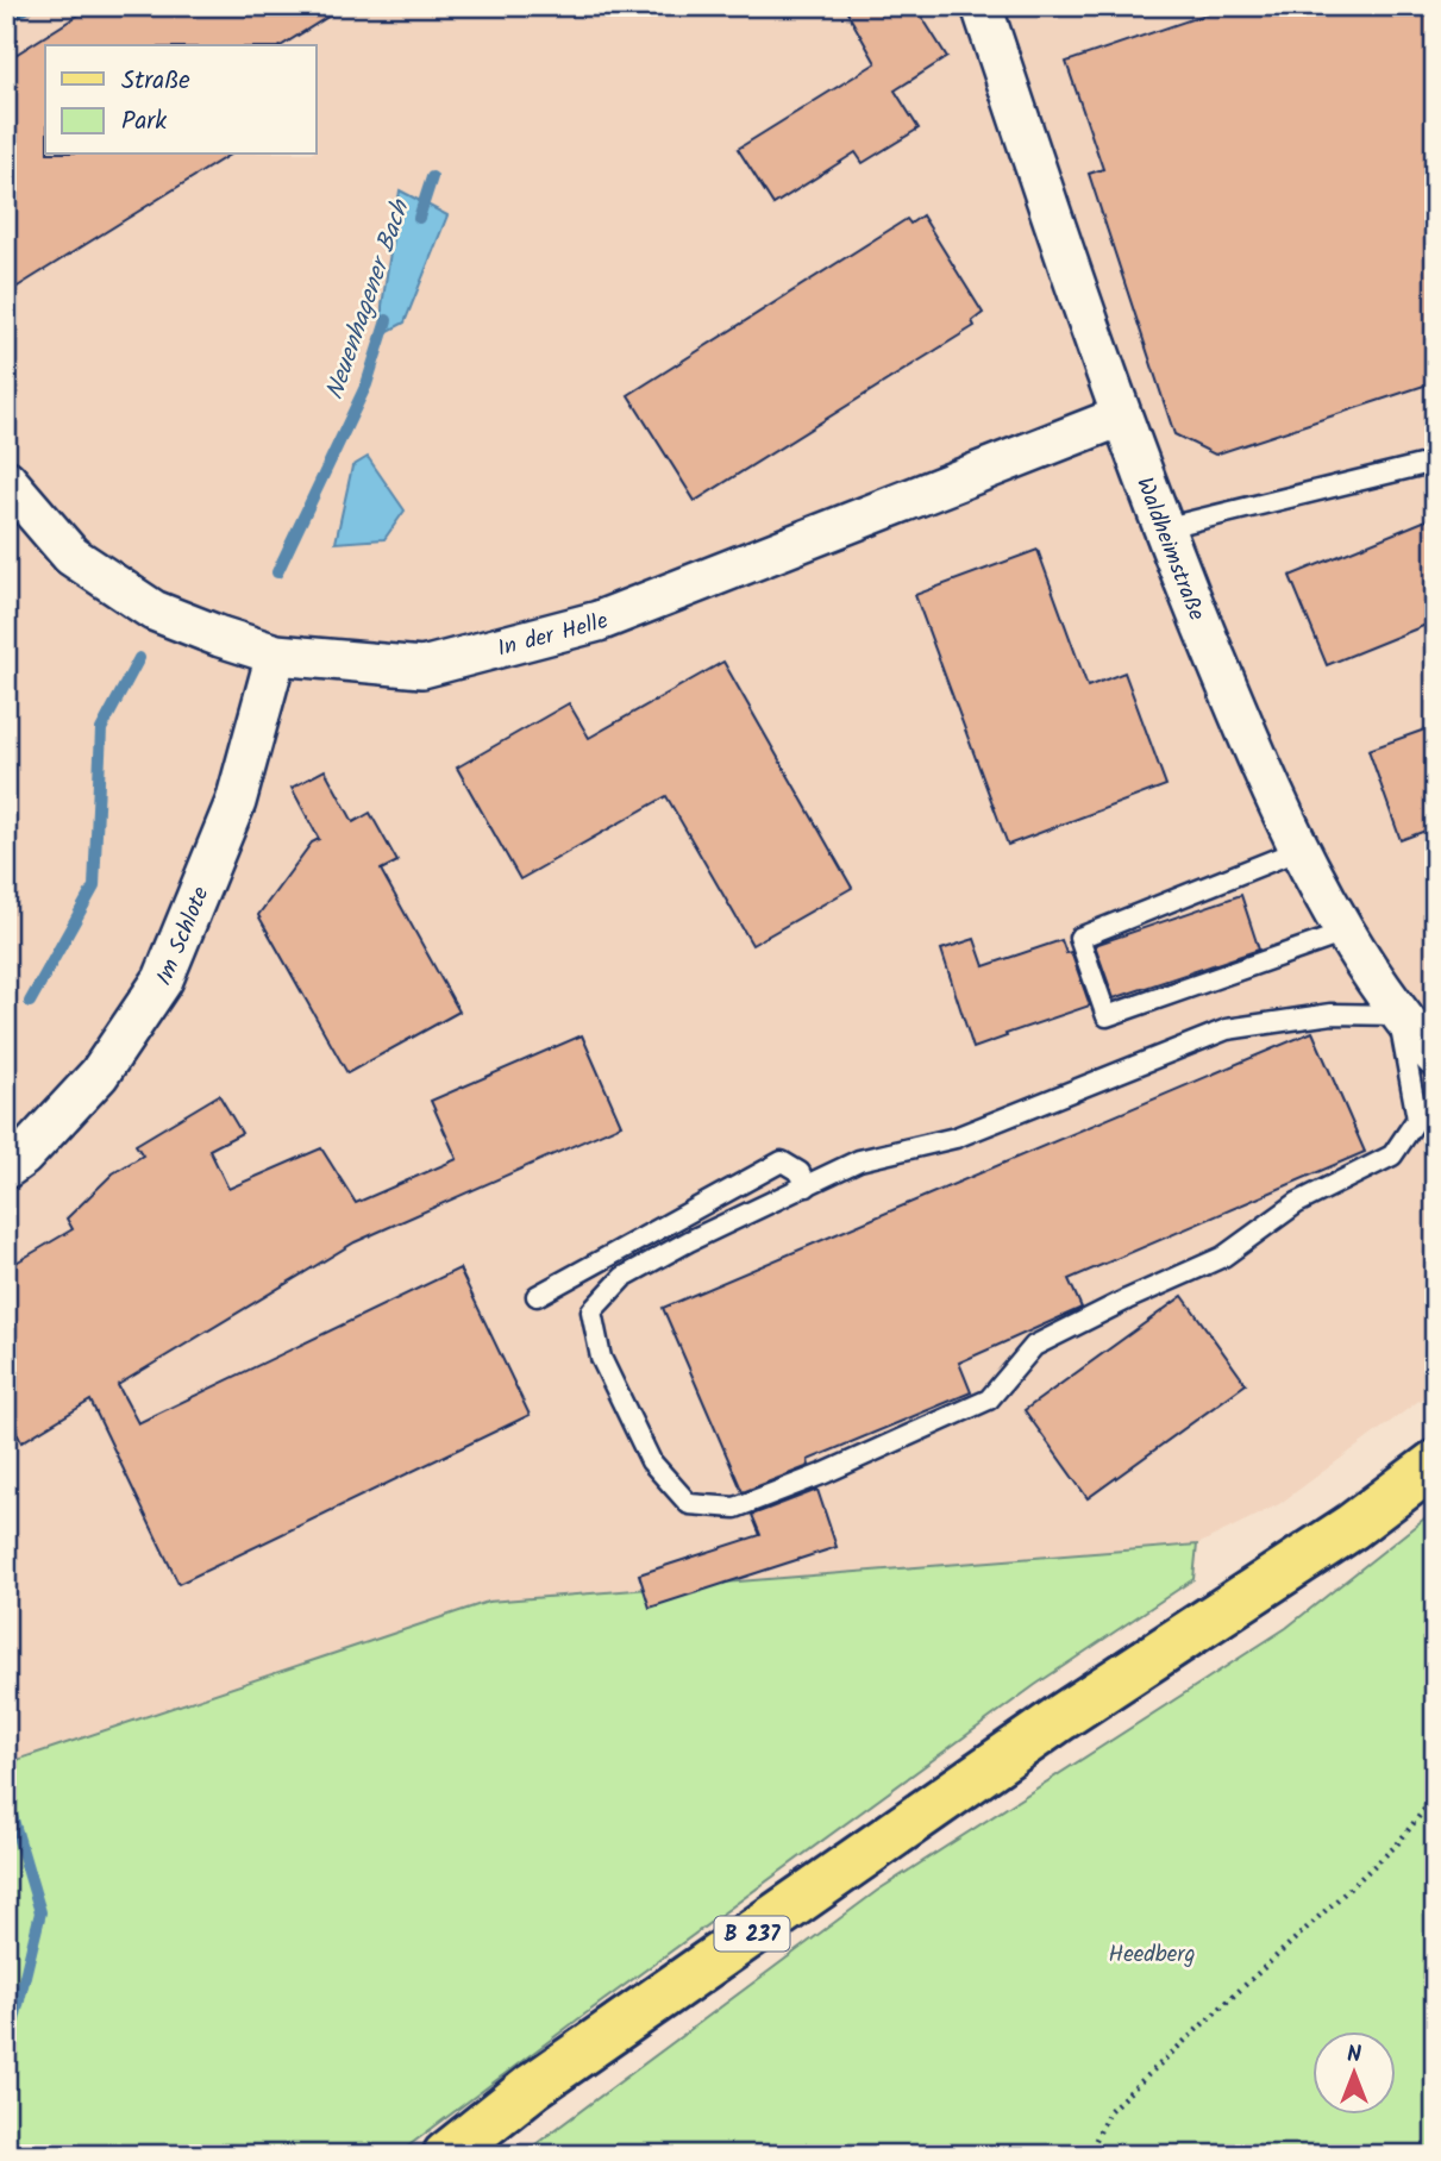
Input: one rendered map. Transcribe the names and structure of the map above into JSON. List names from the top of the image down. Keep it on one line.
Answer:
{"streets":{"main road":["B 237"],"street":["Waldheimstraße","In der Helle","Im Schlote"]},"crossings":[["Waldheimstraße","In der Helle"],["In der Helle","Im Schlote"]],"water":["Neuenhagener Bach"],"parks":["Heedberg"],"legend":["Straße","Park"],"north":"top"}
